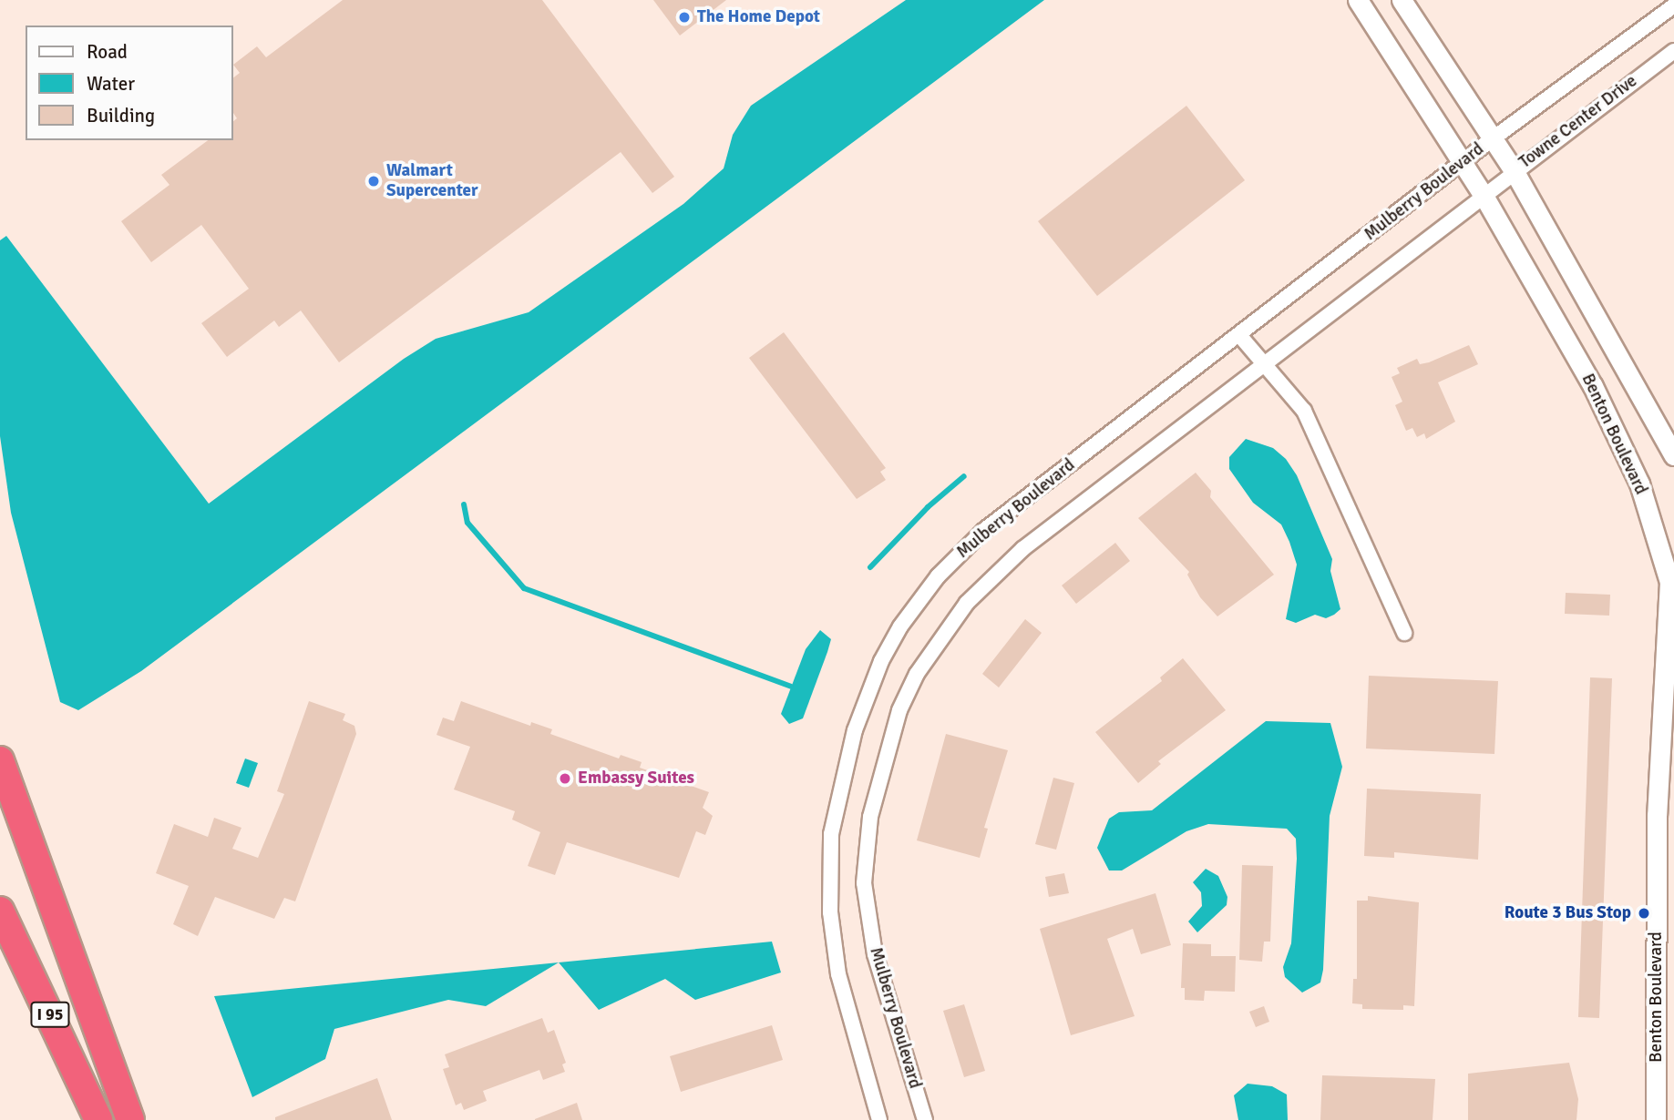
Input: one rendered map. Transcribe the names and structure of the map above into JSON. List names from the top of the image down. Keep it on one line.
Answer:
{"streets":{"highway":["I 95"],"street":["Towne Center Drive","Mulberry Boulevard","Benton Boulevard"]},"crossings":[["Towne Center Drive","Mulberry Boulevard"],["Towne Center Drive","Benton Boulevard"],["Mulberry Boulevard","Benton Boulevard"]],"places":["The Home Depot","Walmart Supercenter","Embassy Suites","Route 3 Bus Stop"],"legend":["Road","Water","Building"]}
